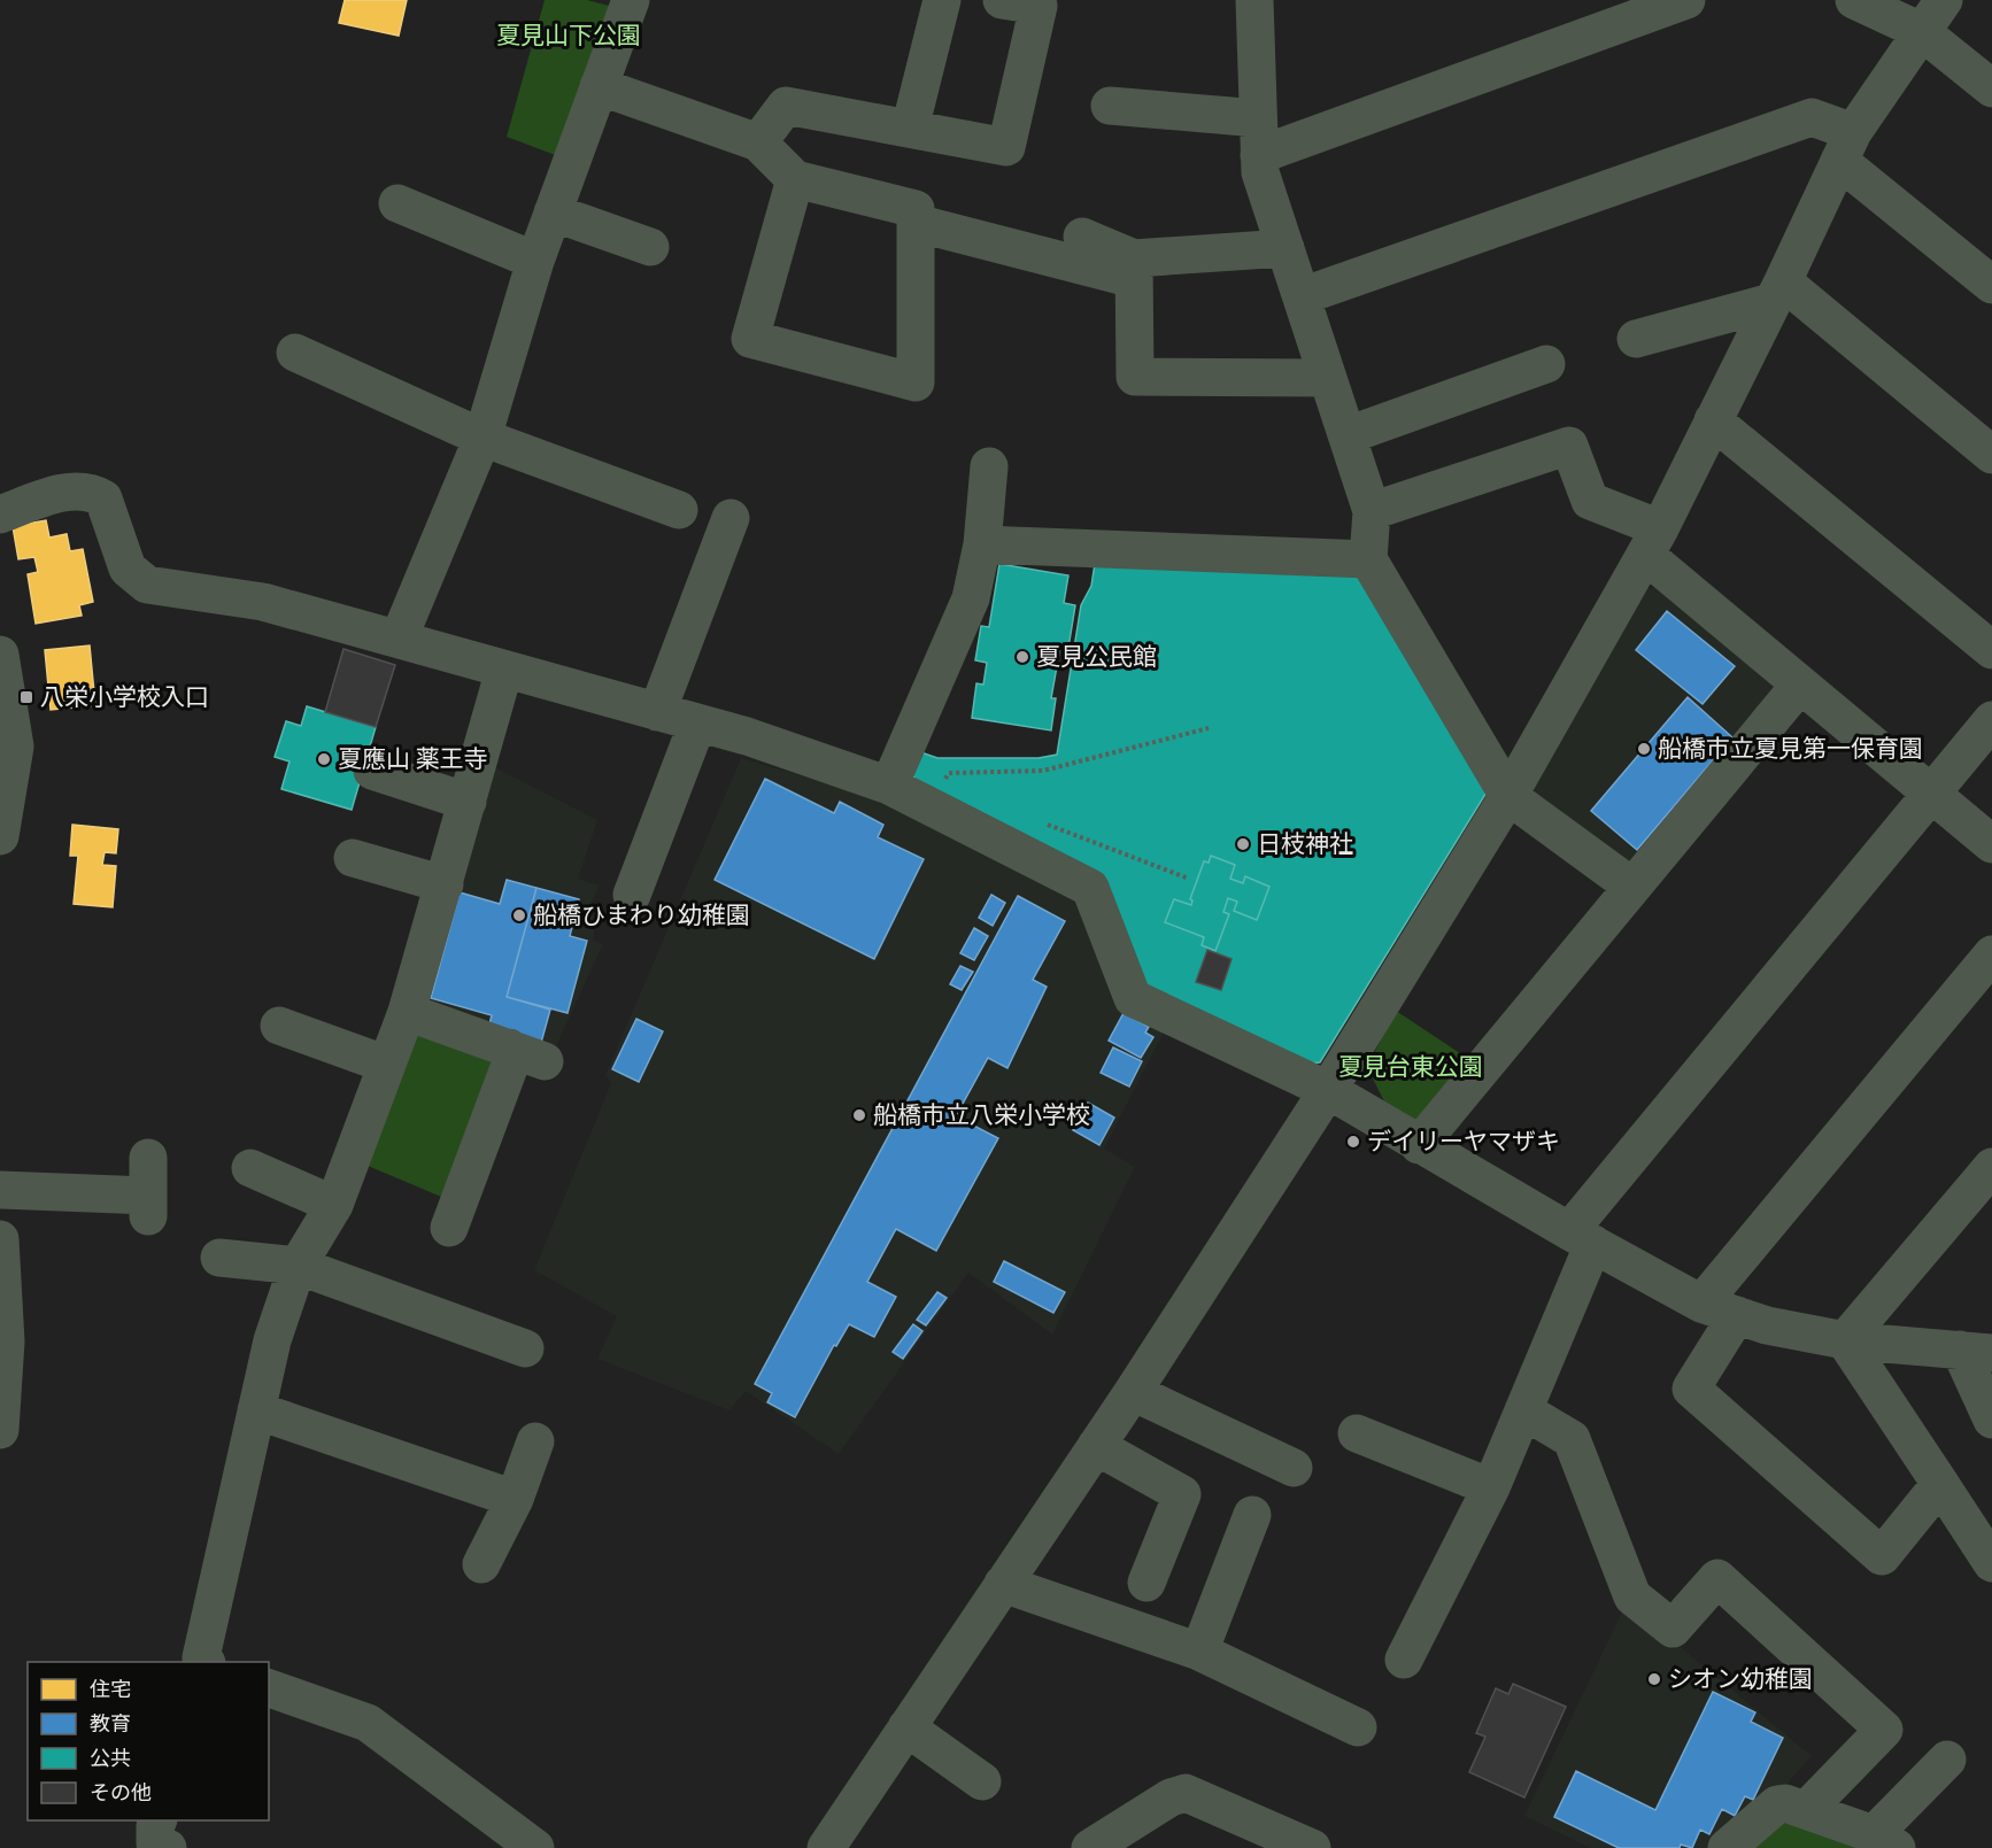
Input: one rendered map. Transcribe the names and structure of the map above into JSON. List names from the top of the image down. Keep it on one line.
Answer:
{"parks":["夏見山下公園","夏見台東公園"],"places":{"other":["夏見公民館","船橋市立夏見第一保育園","夏應山 薬王寺","日枝神社","船橋ひまわり幼稚園","船橋市立八栄小学校","デイリーヤマザキ","シオン幼稚園"],"transit":["八栄小学校入口"]},"legend":["住宅","教育","公共","その他"]}
